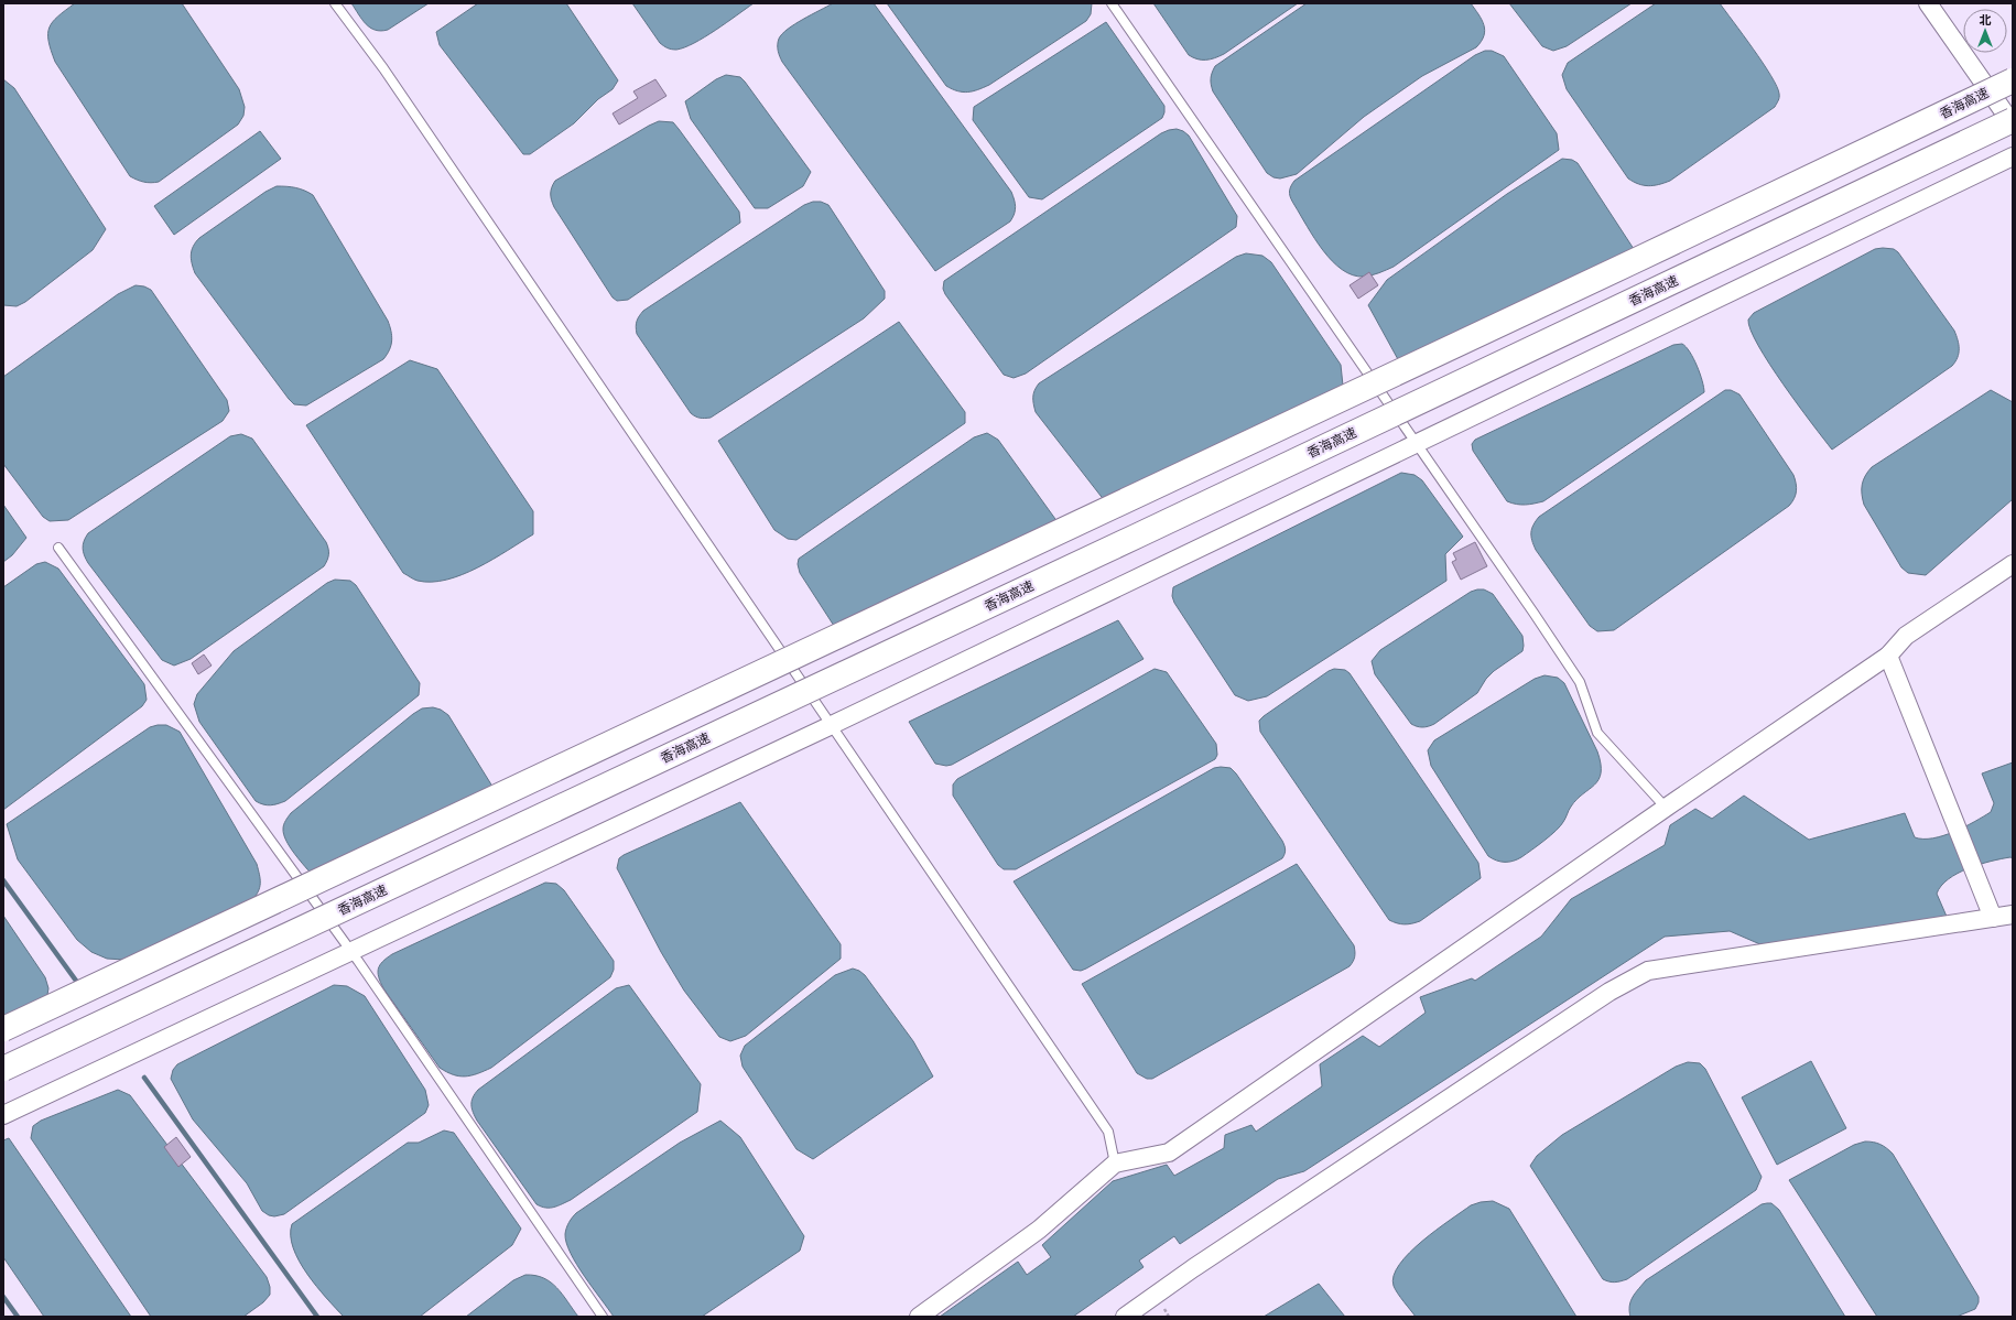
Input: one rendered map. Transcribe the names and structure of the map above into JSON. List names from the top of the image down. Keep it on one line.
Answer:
{"streets":{"highway":["香海高速"]},"north":"top"}
